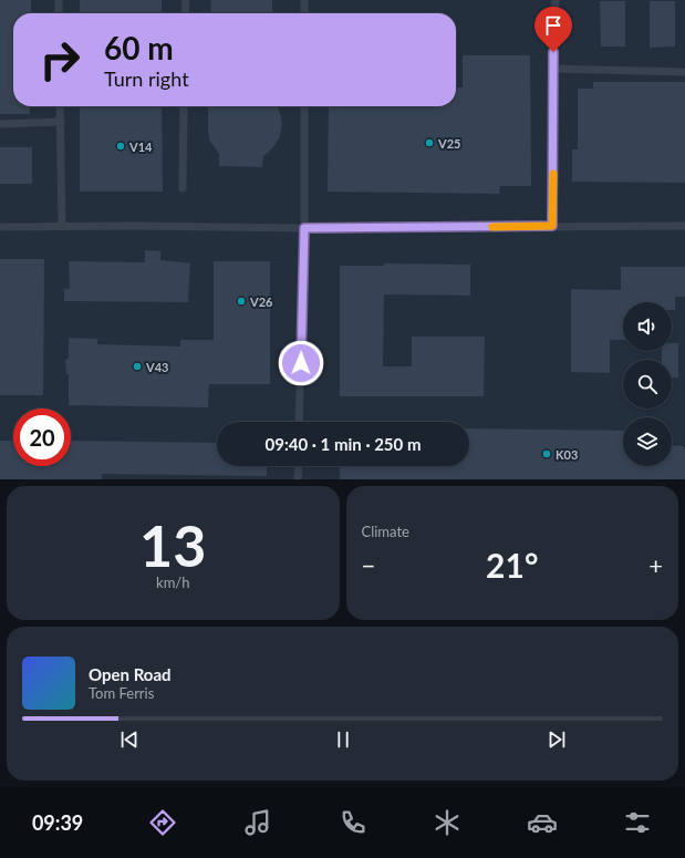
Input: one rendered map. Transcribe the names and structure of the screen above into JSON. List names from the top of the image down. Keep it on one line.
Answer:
{"places":["V25","V14","V26","V43","K03"],"page":{"turn":["60 m","Turn right"],"limit":"20","trip":"09:40 · 1 min · 250 m","tile":[["13","km/h"],"Climate"],"heat":["−","21°","+"],"song":["Open Road","Tom Ferris"],"tabs":"09:39"}}
